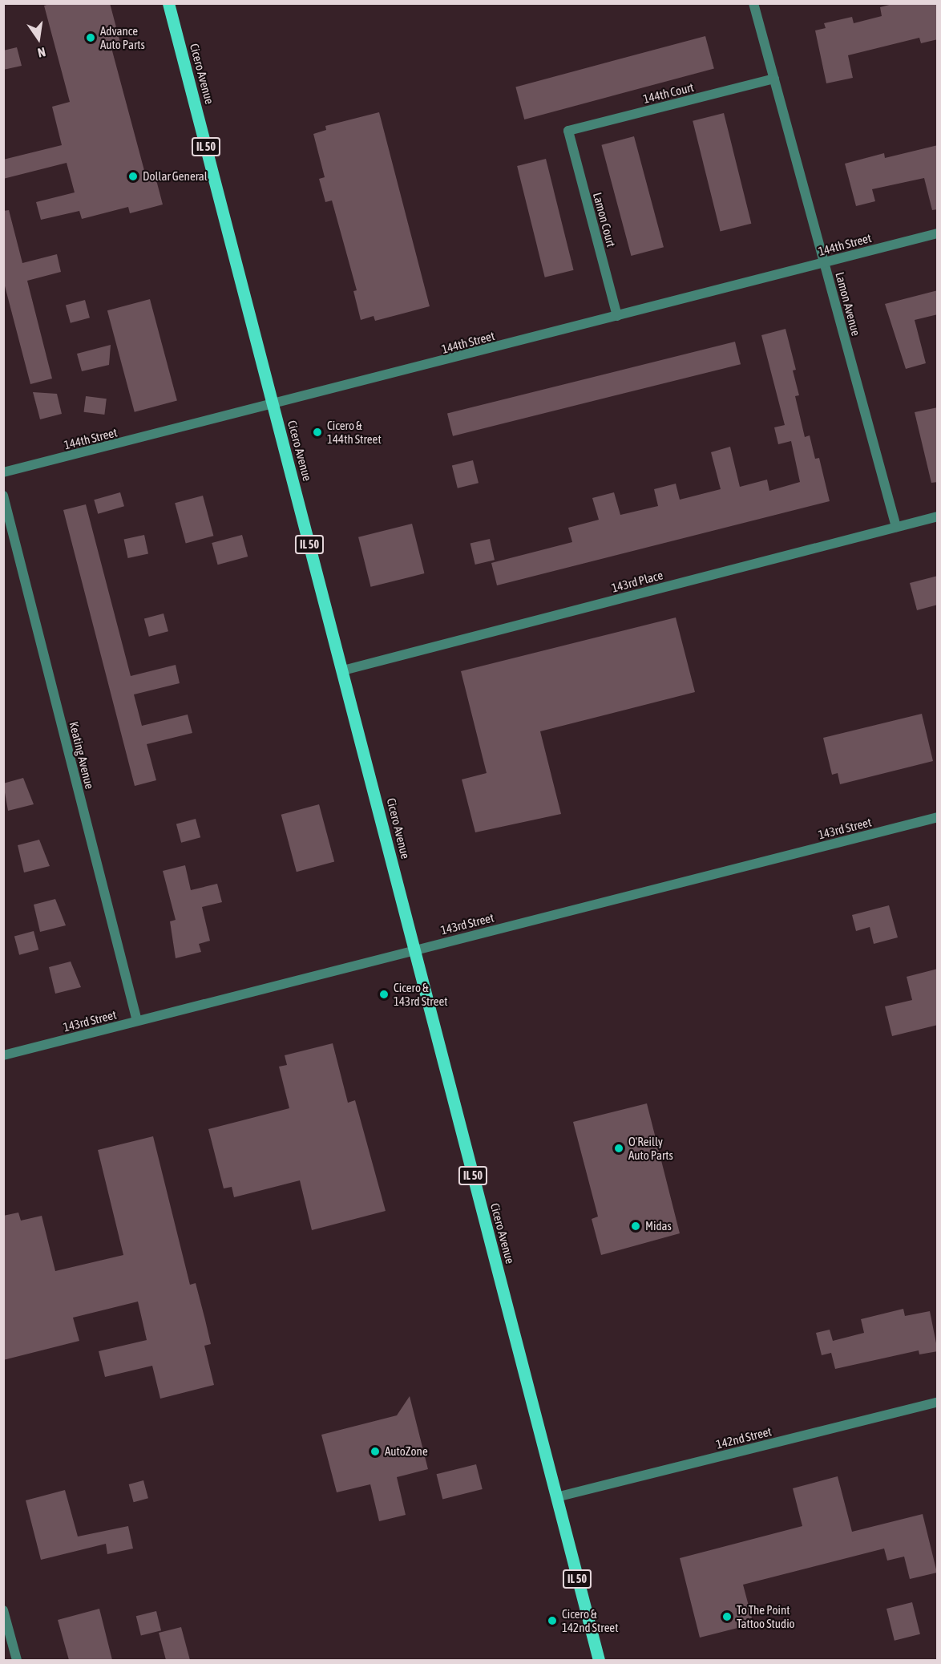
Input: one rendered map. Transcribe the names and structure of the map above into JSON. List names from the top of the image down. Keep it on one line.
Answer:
{"streets":{"main road":["Cicero Avenue","IL 50"],"street":["144th Court","Lamon Court","144th Street","Lamon Avenue","143rd Place","Keating Avenue","143rd Street","142nd Street"]},"crossings":[["Cicero Avenue","144th Street"],["Cicero Avenue","143rd Place"],["Cicero Avenue","143rd Street"],["Cicero Avenue","142nd Street"],["144th Court","Lamon Court"],["144th Court","Lamon Avenue"],["Lamon Court","144th Street"],["144th Street","Lamon Avenue"],["Lamon Avenue","143rd Place"],["Keating Avenue","143rd Street"]],"places":["Advance Auto Parts","Dollar General","Cicero & 144th Street","Cicero & 143rd Street","O'Reilly Auto Parts","Midas","AutoZone","To The Point Tattoo Studio","Cicero & 142nd Street"],"north":"bottom"}
